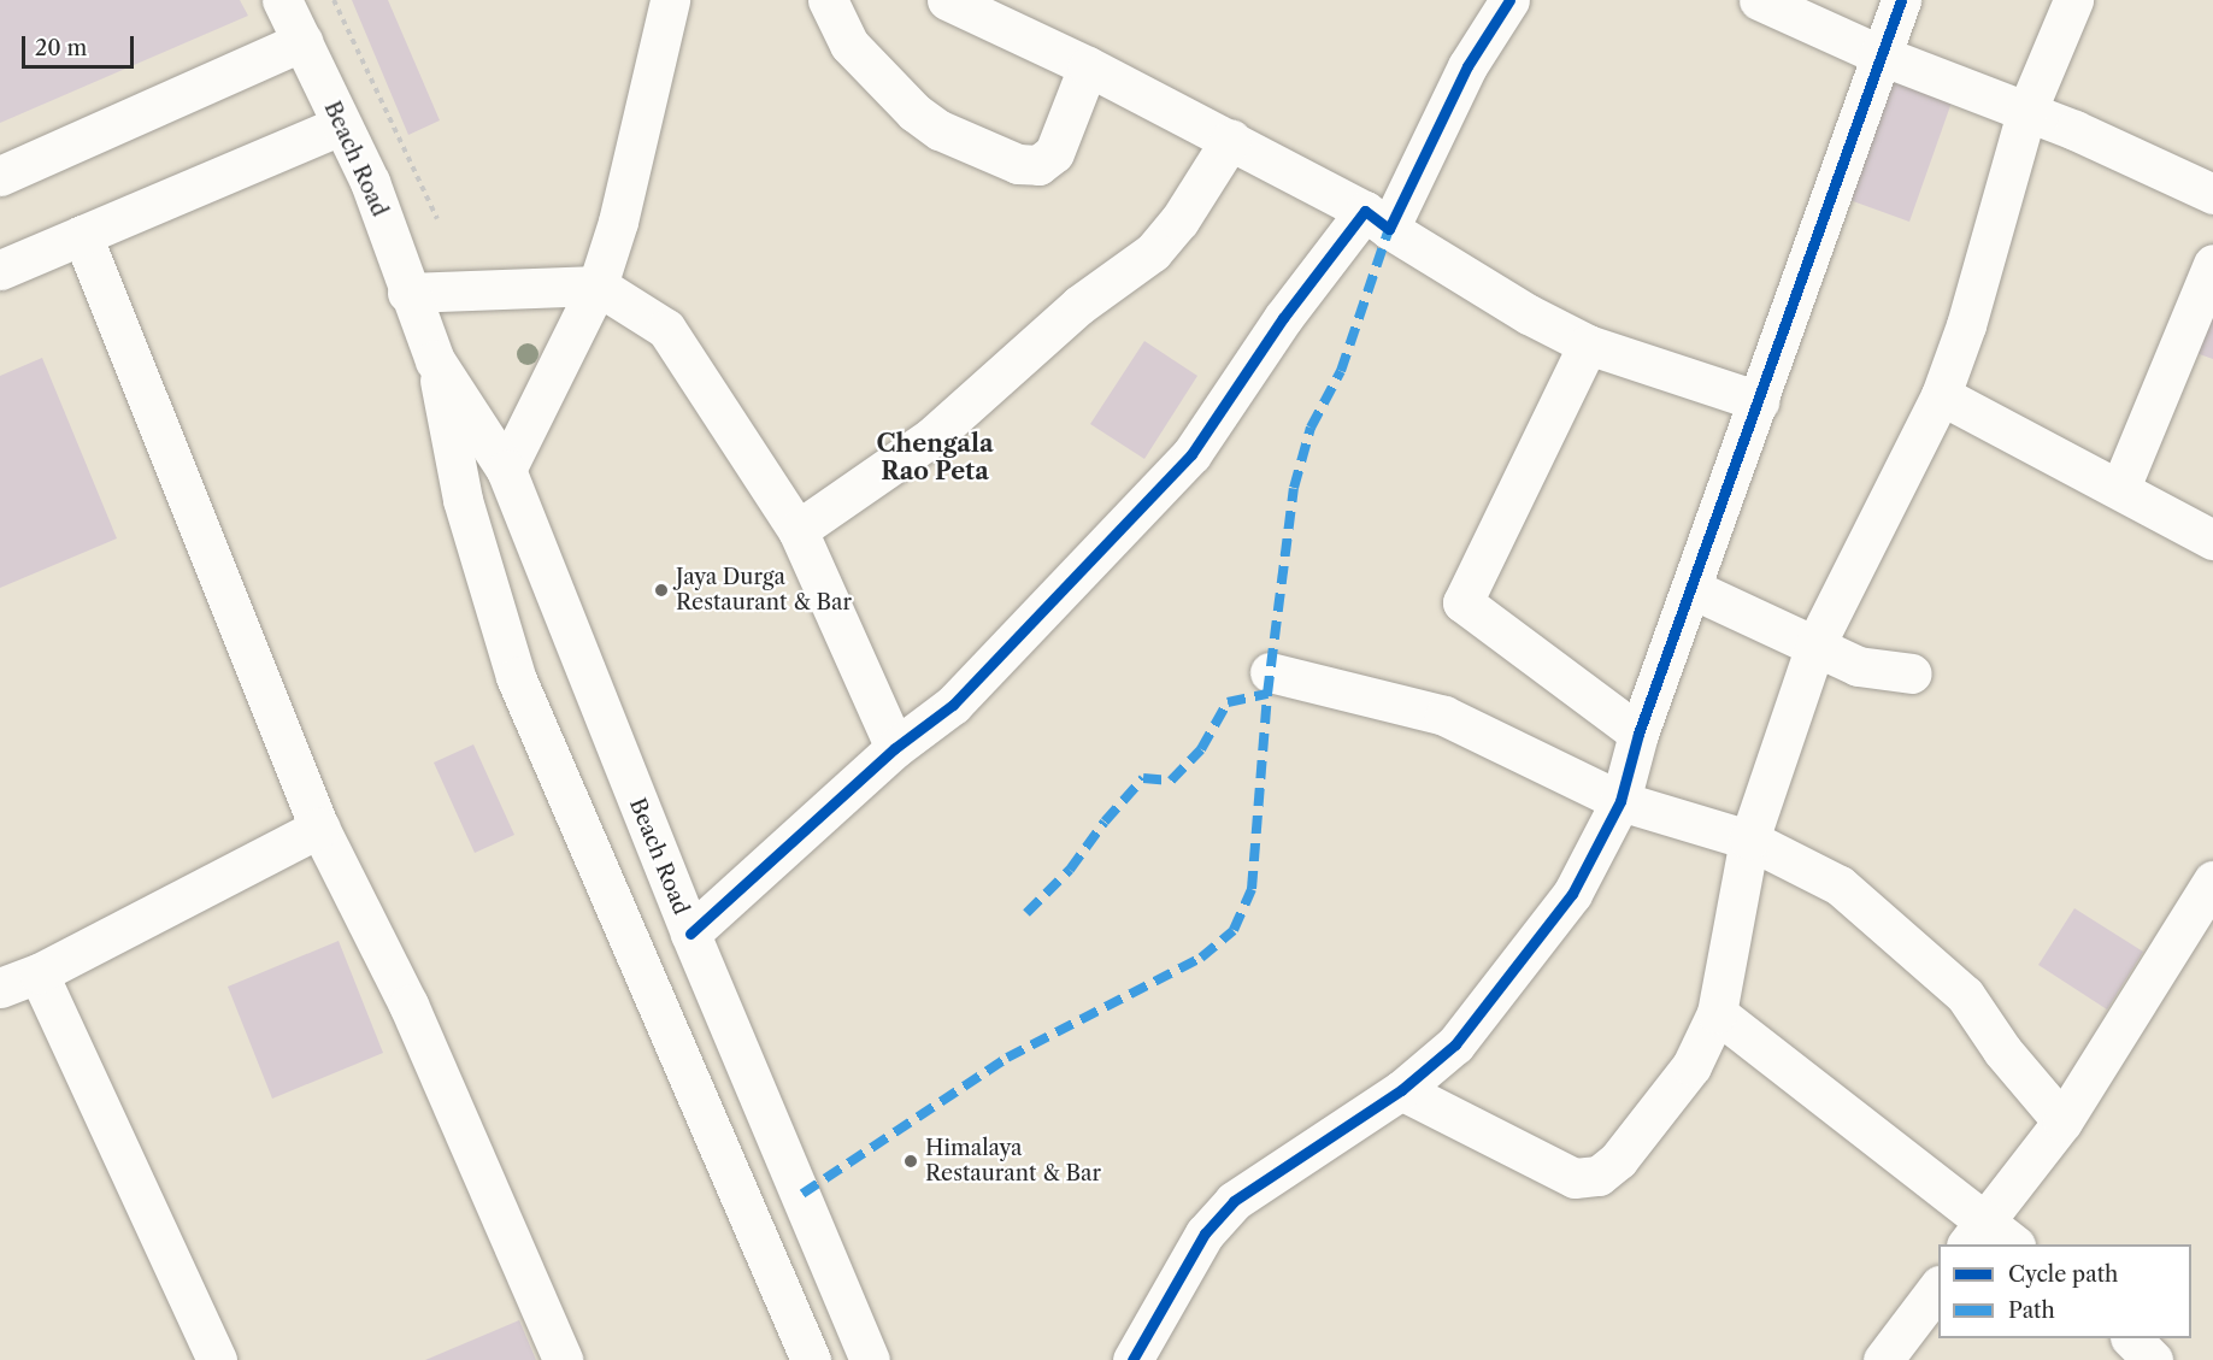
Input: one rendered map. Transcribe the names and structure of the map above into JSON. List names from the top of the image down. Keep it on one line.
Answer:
{"streets":{"street":["Beach Road"]},"districts":["Chengala Rao Peta"],"places":["Jaya Durga Restaurant & Bar","Himalaya Restaurant & Bar"],"legend":["Cycle path","Path"],"scale_bar":"20 m"}
